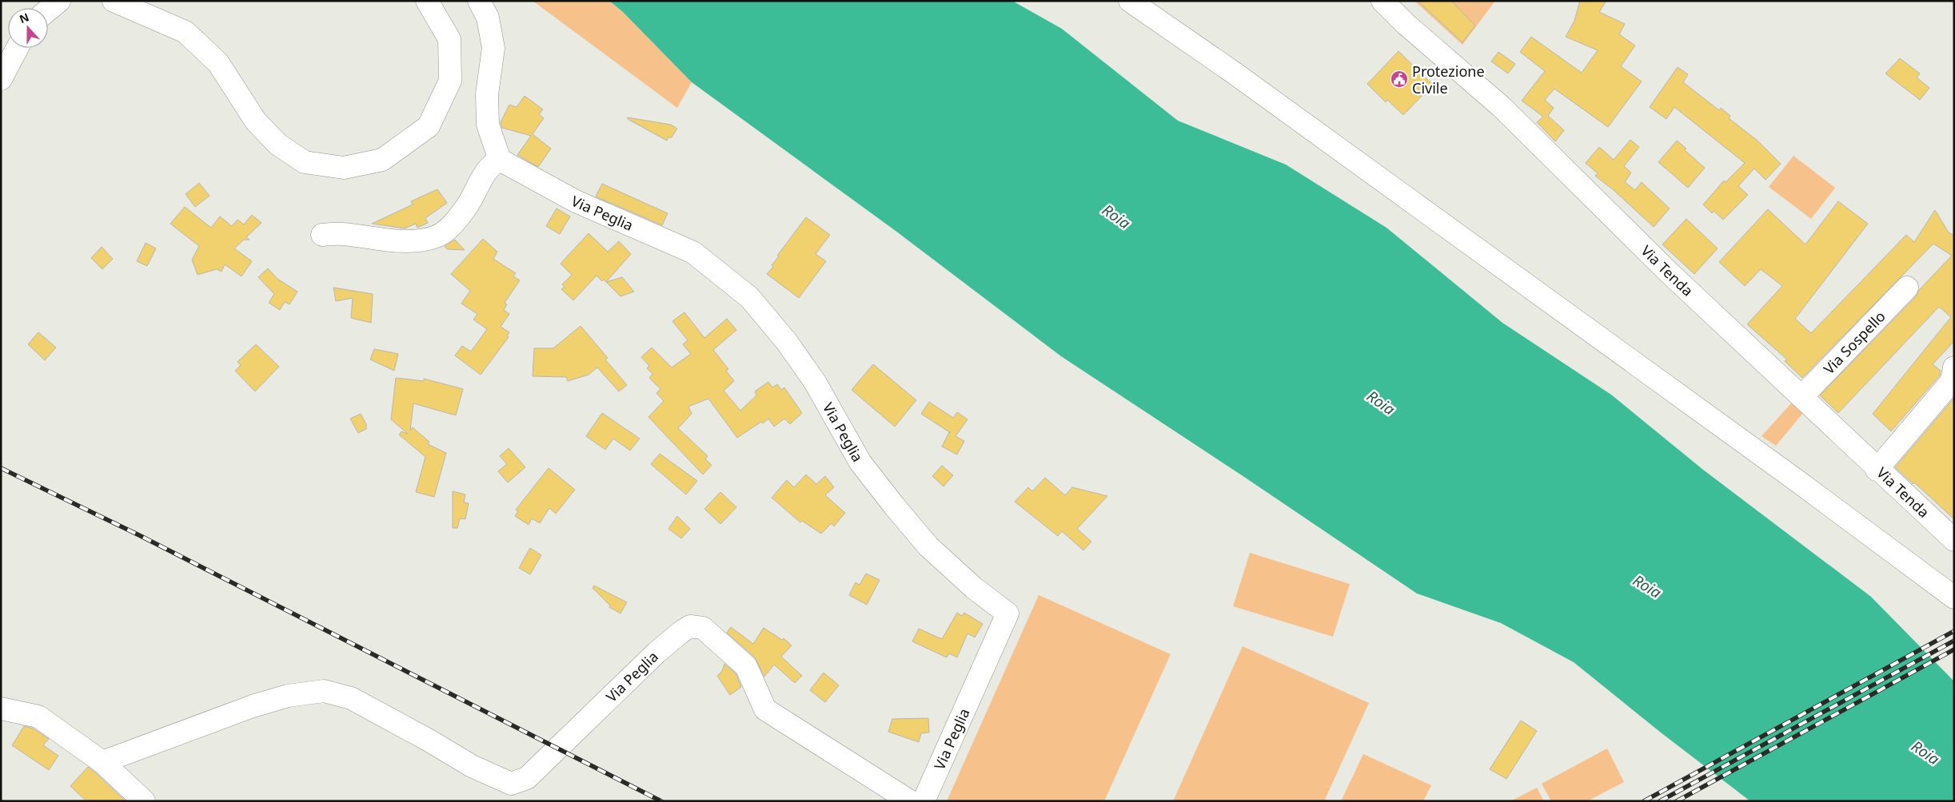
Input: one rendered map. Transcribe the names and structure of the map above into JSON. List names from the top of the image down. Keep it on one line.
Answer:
{"streets":{"main road":["Via Peglia","Via Tenda","Via Sospello"]},"crossings":[["Via Tenda","Via Sospello"]],"water":["Roia"],"places":{"public building":["Protezione Civile"]},"north":"top"}
